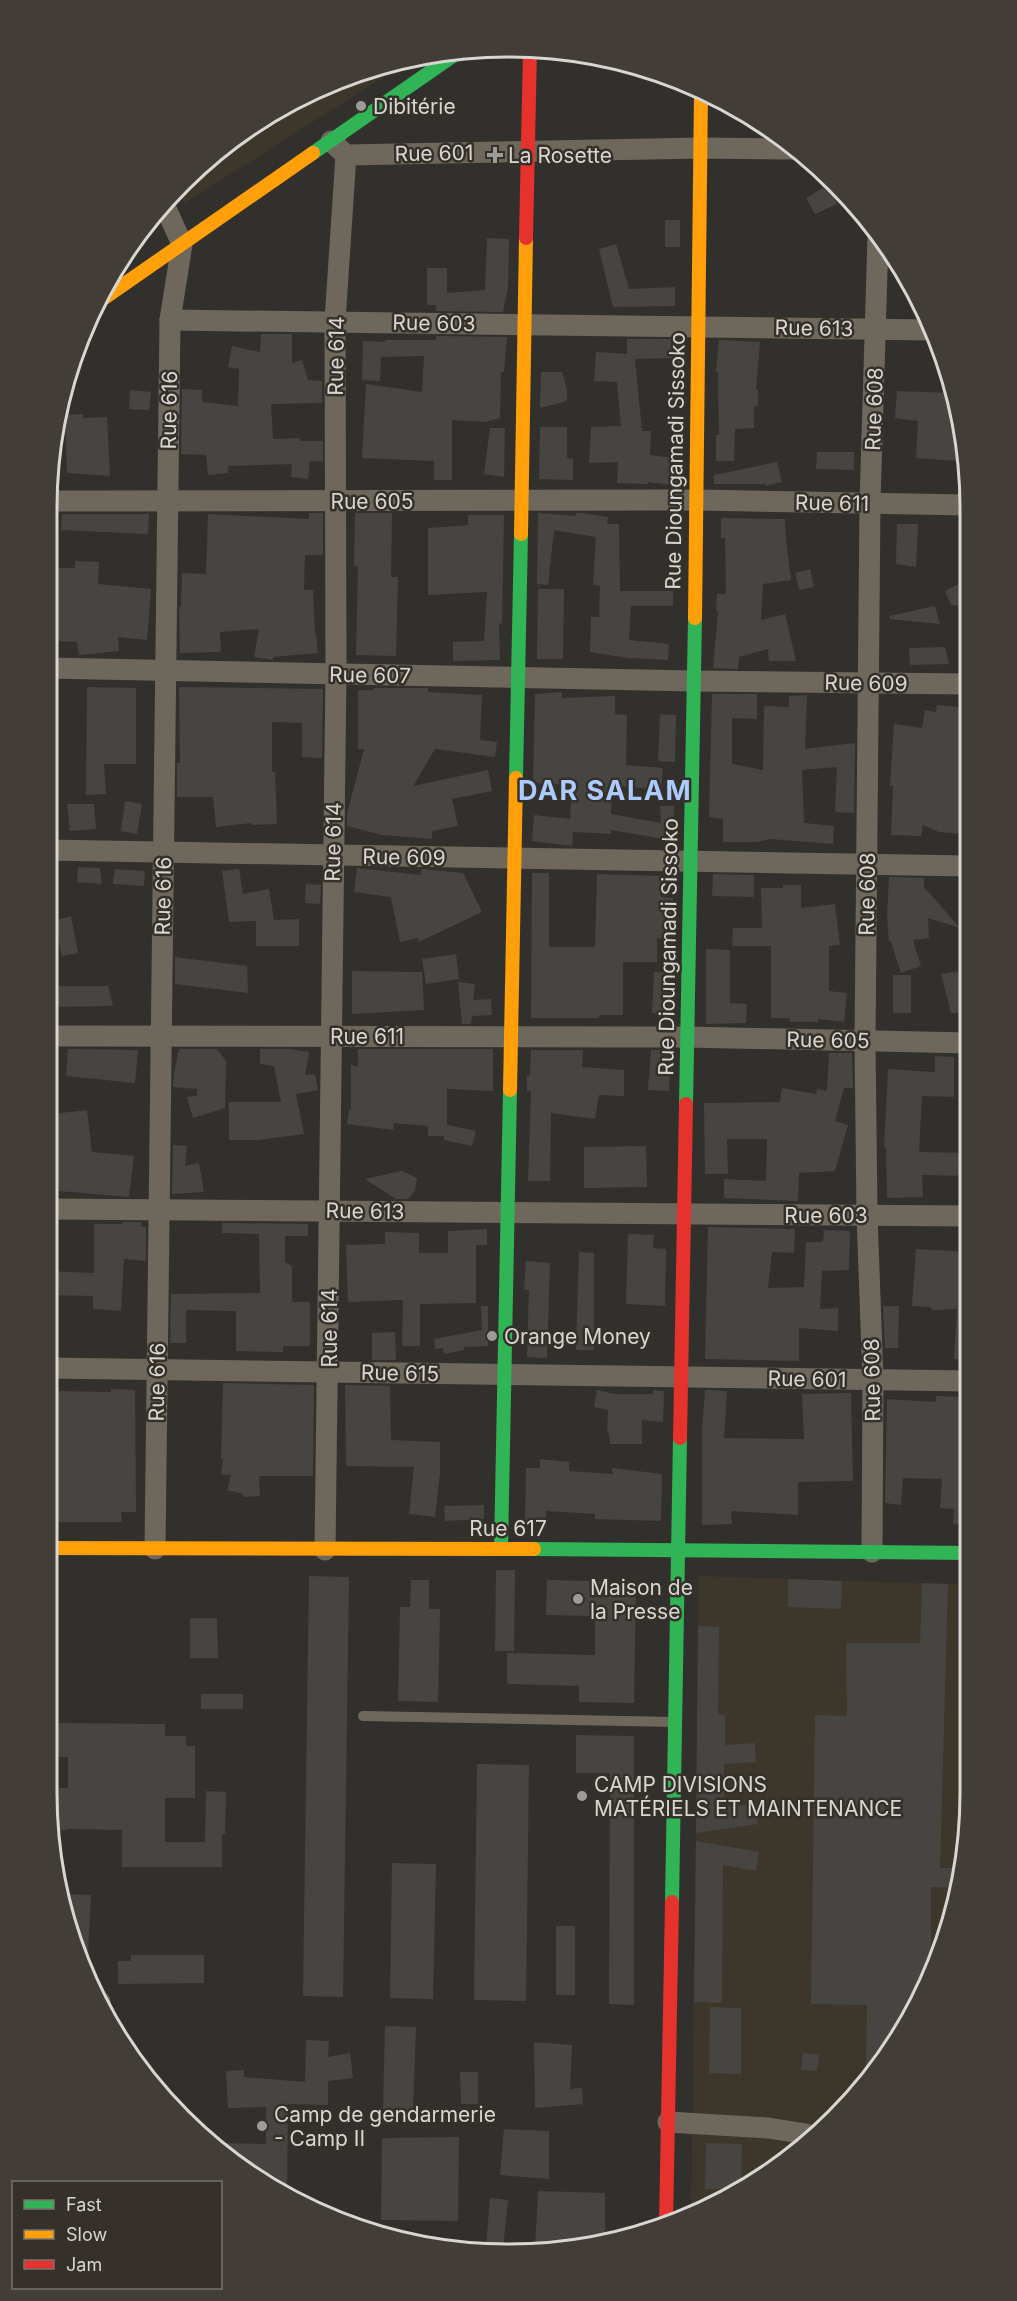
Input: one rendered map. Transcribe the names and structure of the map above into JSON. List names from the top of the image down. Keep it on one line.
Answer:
{"streets":{"main road":["Rue Dioungamadi Sissoko","Rue 617"],"street":["Rue 601","Rue 603","Rue 613","Rue 614","Rue 608","Rue 616","Rue 605","Rue 611","Rue 607","Rue 609","Rue 615"]},"crossings":[["Rue 601","Rue 614"],["Rue 601","Rue 608"],["Rue 601","Rue Dioungamadi Sissoko"],["Rue 601","Rue 615"],["Rue 603","Rue 613"],["Rue 603","Rue 614"],["Rue 603","Rue 608"],["Rue 603","Rue 616"],["Rue 603","Rue Dioungamadi Sissoko"],["Rue 613","Rue 614"],["Rue 613","Rue 608"],["Rue 613","Rue 616"],["Rue 613","Rue Dioungamadi Sissoko"],["Rue 614","Rue 605"],["Rue 614","Rue 611"],["Rue 614","Rue 607"],["Rue 614","Rue 609"],["Rue 614","Rue 615"],["Rue 614","Rue 617"],["Rue 608","Rue 605"],["Rue 608","Rue 611"],["Rue 608","Rue 609"],["Rue 608","Rue 617"],["Rue 616","Rue 605"],["Rue 616","Rue 611"],["Rue 616","Rue 607"],["Rue 616","Rue 609"],["Rue 616","Rue 615"],["Rue 616","Rue 617"],["Rue Dioungamadi Sissoko","Rue 605"],["Rue Dioungamadi Sissoko","Rue 611"],["Rue Dioungamadi Sissoko","Rue 607"],["Rue Dioungamadi Sissoko","Rue 609"],["Rue Dioungamadi Sissoko","Rue 615"],["Rue Dioungamadi Sissoko","Rue 617"],["Rue 605","Rue 611"],["Rue 607","Rue 609"]],"districts":["DAR SALAM"],"places":{"other":["Dibitérie","Orange Money","Maison de la Presse","CAMP DIVISIONS MATÉRIELS ET MAINTENANCE","Camp de gendarmerie - Camp II"],"health":["La Rosette"]},"legend":["Fast","Slow","Jam"]}
